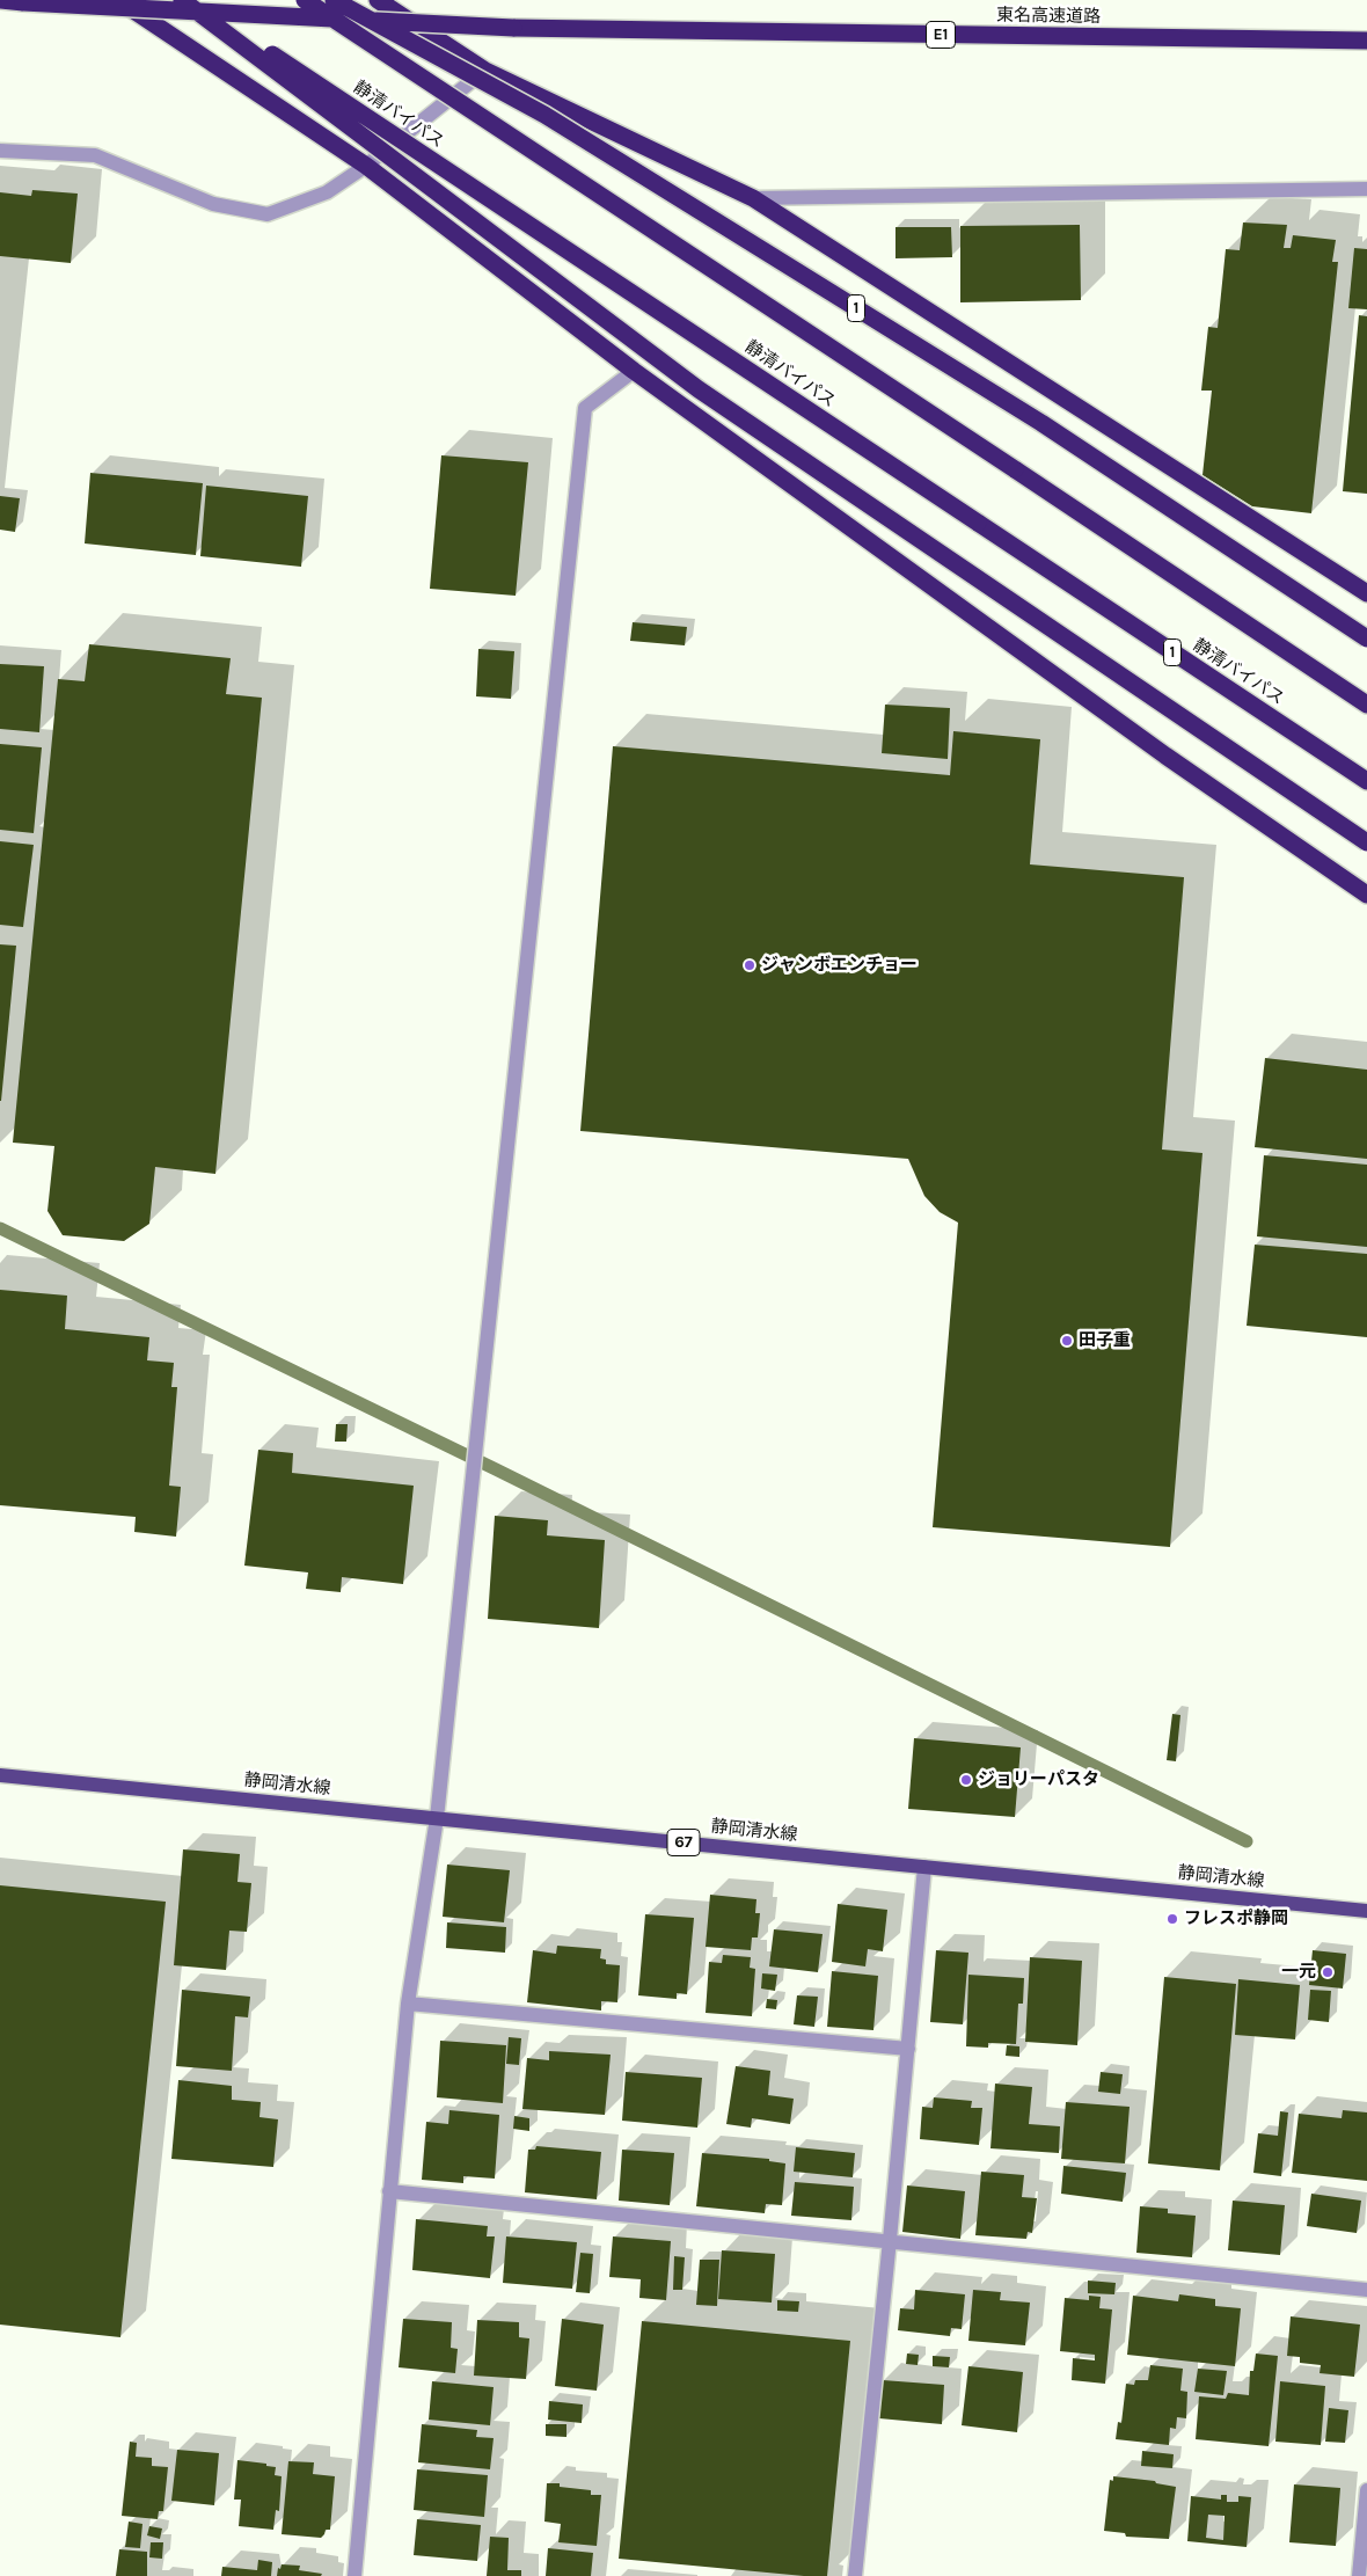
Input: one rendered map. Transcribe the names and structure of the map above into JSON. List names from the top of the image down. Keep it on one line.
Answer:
{"streets":{"highway":["東名高速道路","E1","静清バイパス","1"],"main road":["静岡清水線","67"]},"places":["ジャンボエンチョー","田子重","ジョリーパスタ","フレスポ静岡","一元"]}
